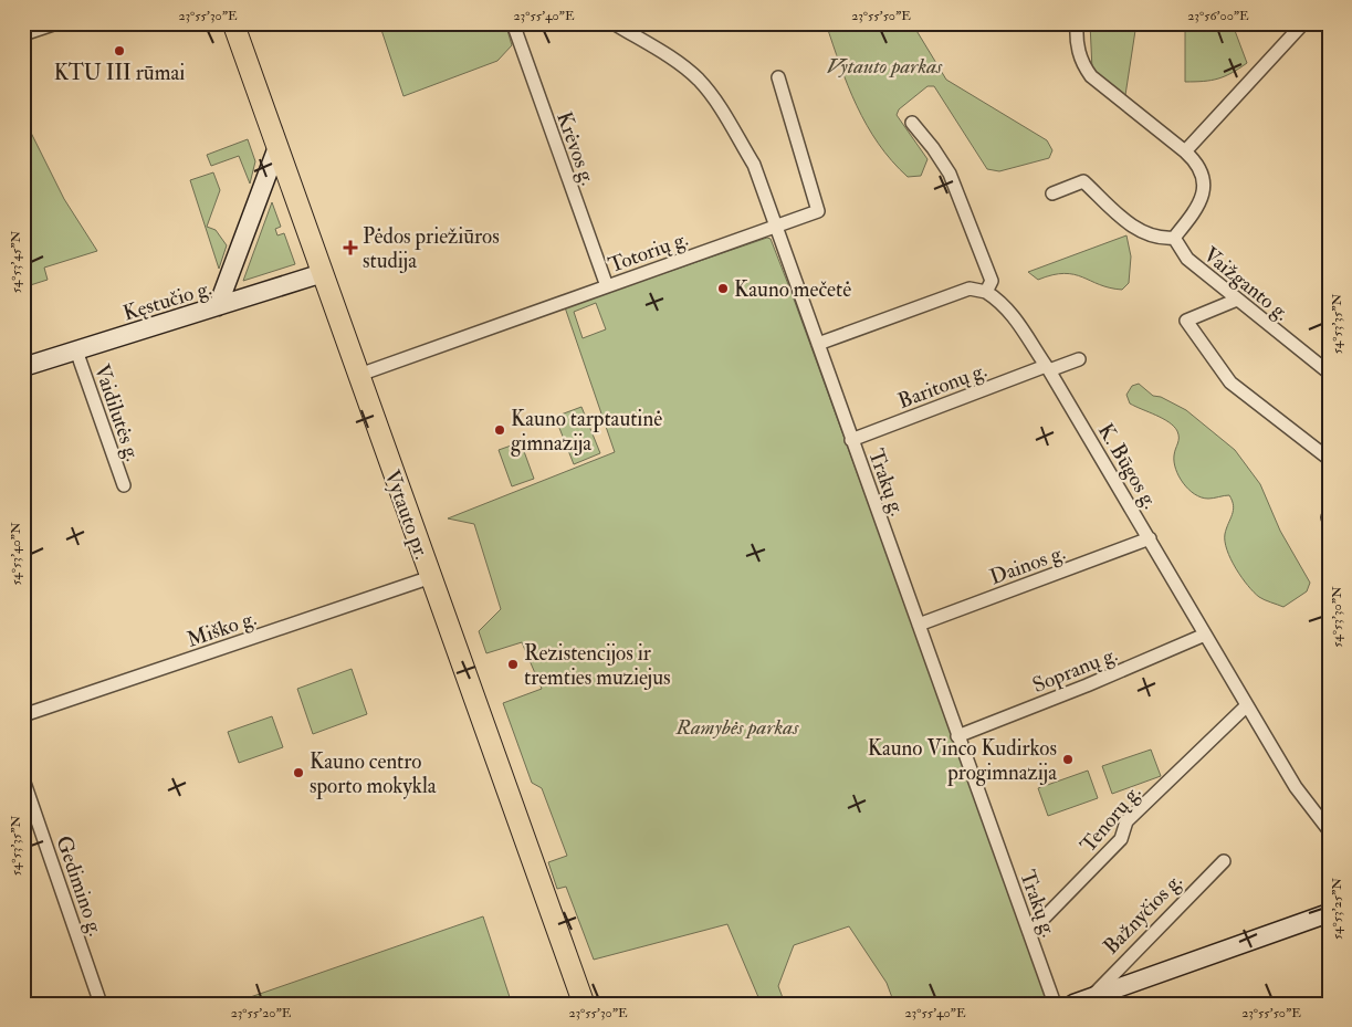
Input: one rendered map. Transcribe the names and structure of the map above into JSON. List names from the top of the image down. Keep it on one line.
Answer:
{"streets":{"main road":["Vytauto pr."],"street":["Krėvos g.","Totorių g.","Vaižganto g.","Kęstučio g.","Baritonų g.","Vaidilutės g.","K. Būgos g.","Trakų g.","Dainos g.","Miško g.","Sopranų g.","Tenorų g.","Gedimino g.","Bažnyčios g."]},"crossings":[["Krėvos g.","Totorių g."],["Totorių g.","Trakų g."],["Totorių g.","Vytauto pr."],["Kęstučio g.","Vaidilutės g."],["Kęstučio g.","Vytauto pr."],["Baritonų g.","K. Būgos g."],["Baritonų g.","Trakų g."],["K. Būgos g.","Dainos g."],["K. Būgos g.","Sopranų g."],["K. Būgos g.","Tenorų g."],["Trakų g.","Dainos g."],["Trakų g.","Sopranų g."],["Trakų g.","Tenorų g."],["Vytauto pr.","Miško g."]],"parks":["Vytauto parkas","Ramybės parkas"],"places":{"other":["KTU III rūmai","Kauno mečetė","Kauno tarptautinė gimnazija","Rezistencijos ir tremties muziejus","Kauno Vinco Kudirkos progimnazija","Kauno centro sporto mokykla"],"health":["Pėdos priežiūros studija"]},"coordinates":["23°55'30\"E","23°55'40\"E","23°55'50\"E","23°56'00\"E","54°53'45\"N","54°53'35\"N","54°53'40\"N","54°53'30\"N","54°53'25\"N","23°55'20\"E"]}
